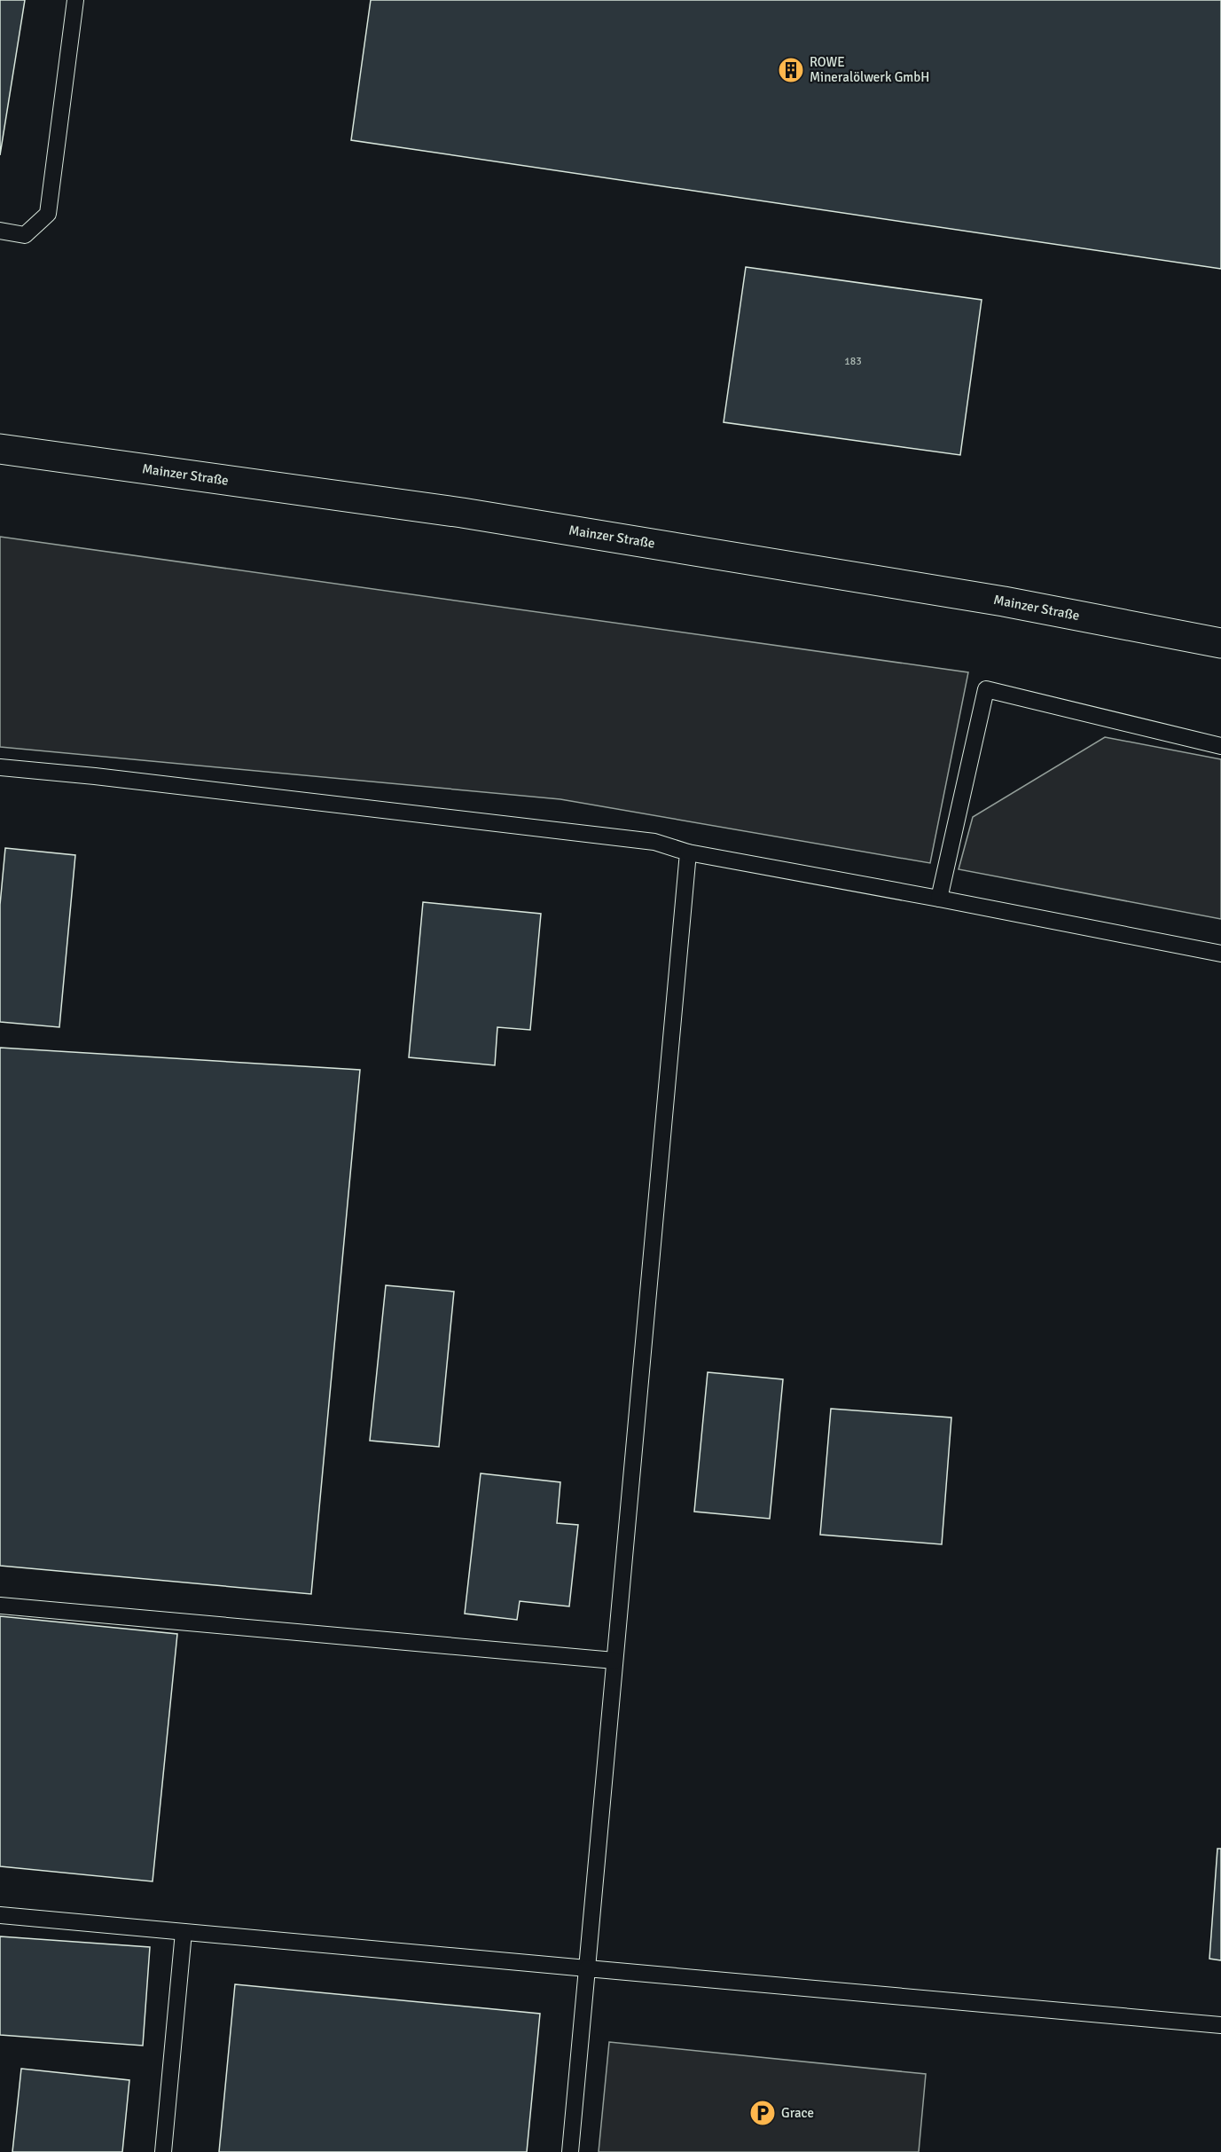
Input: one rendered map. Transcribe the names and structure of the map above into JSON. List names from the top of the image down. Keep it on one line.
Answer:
{"streets":{"main road":["Mainzer Straße"]},"places":{"building":["ROWE Mineralölwerk GmbH"],"parking":["Grace"]},"house_numbers":["183"]}
